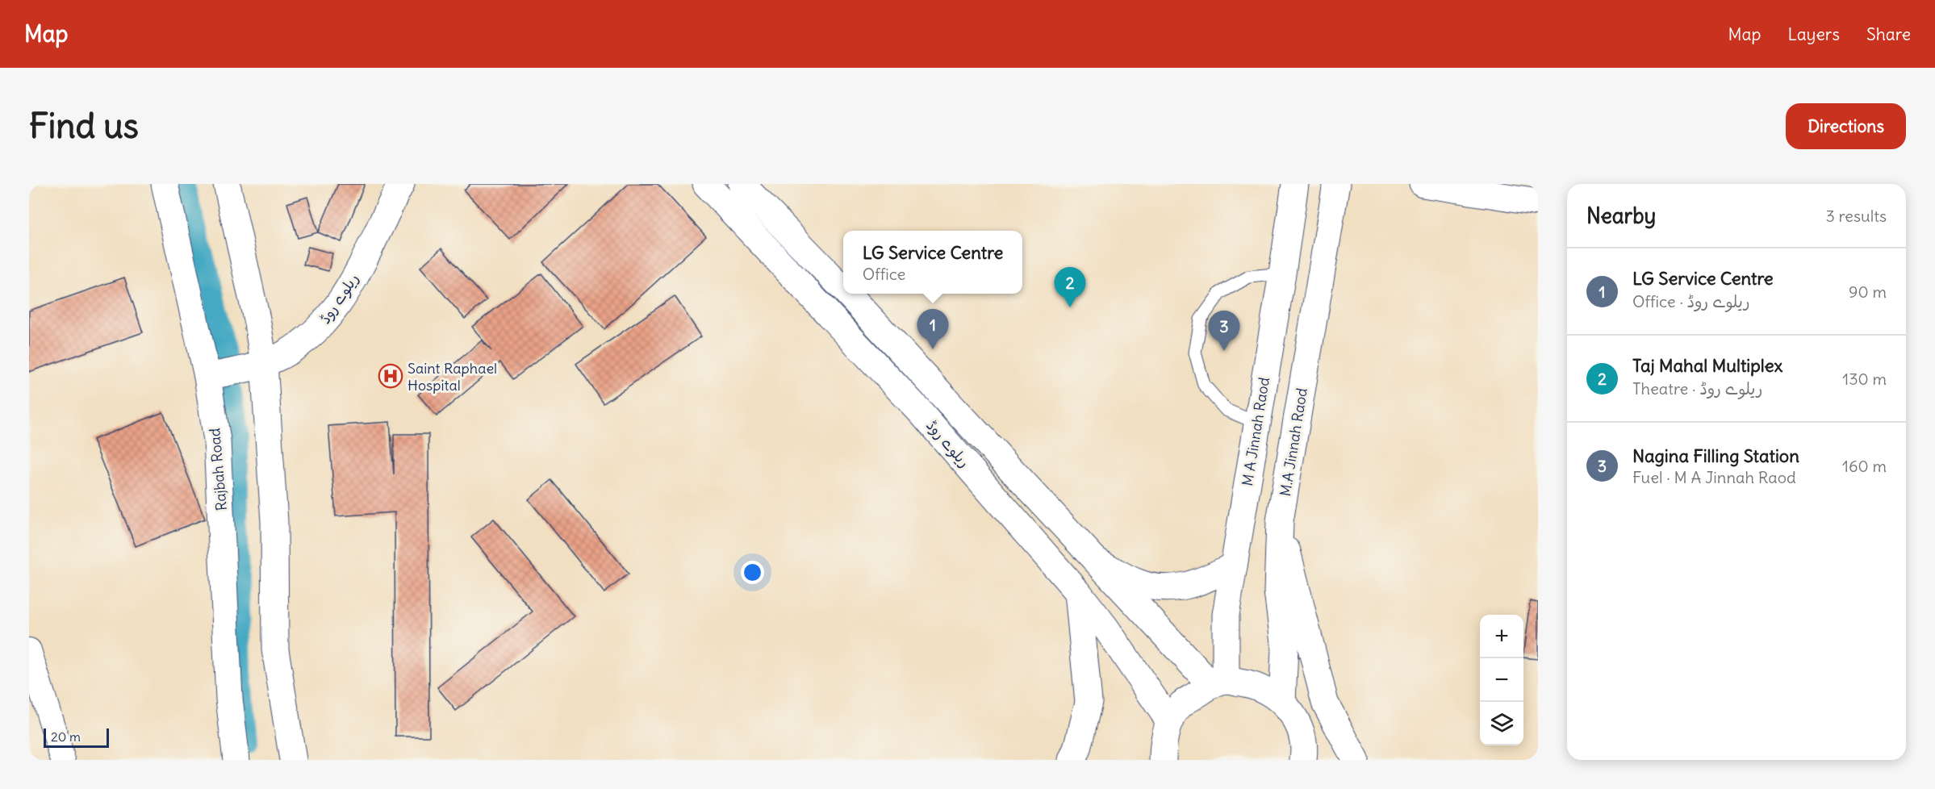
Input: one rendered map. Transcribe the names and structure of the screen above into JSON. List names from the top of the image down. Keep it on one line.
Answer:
{"streets":{"main road":["ریلوے روڈ","M A Jinnah Raod","M.A Jinnah Raod","Rajbah Road"]},"crossings":[["ریلوے روڈ","M A Jinnah Raod"],["ریلوے روڈ","Rajbah Road"]],"places":{"hospital":["Saint Raphael Hospital"]},"scale_bar":"20 m","page":{"header":"Map","nav":["Map","Layers","Share"],"buttons":"Directions","title":"Find us","heading":["Nearby","3 results"],"popup":["LG Service Centre","Office"],"list":[{"mark":"1","name":"LG Service Centre","note":"Office · ریلوے روڈ","value":"90 m"},{"mark":"2","name":"Taj Mahal Multiplex","note":"Theatre · ریلوے روڈ","value":"130 m"},{"mark":"3","name":"Nagina Filling Station","note":"Fuel · M A Jinnah Raod","value":"160 m"}],"pins":["2","1","3"],"map_buttons":["+","−"],"scale":"20 m"}}
